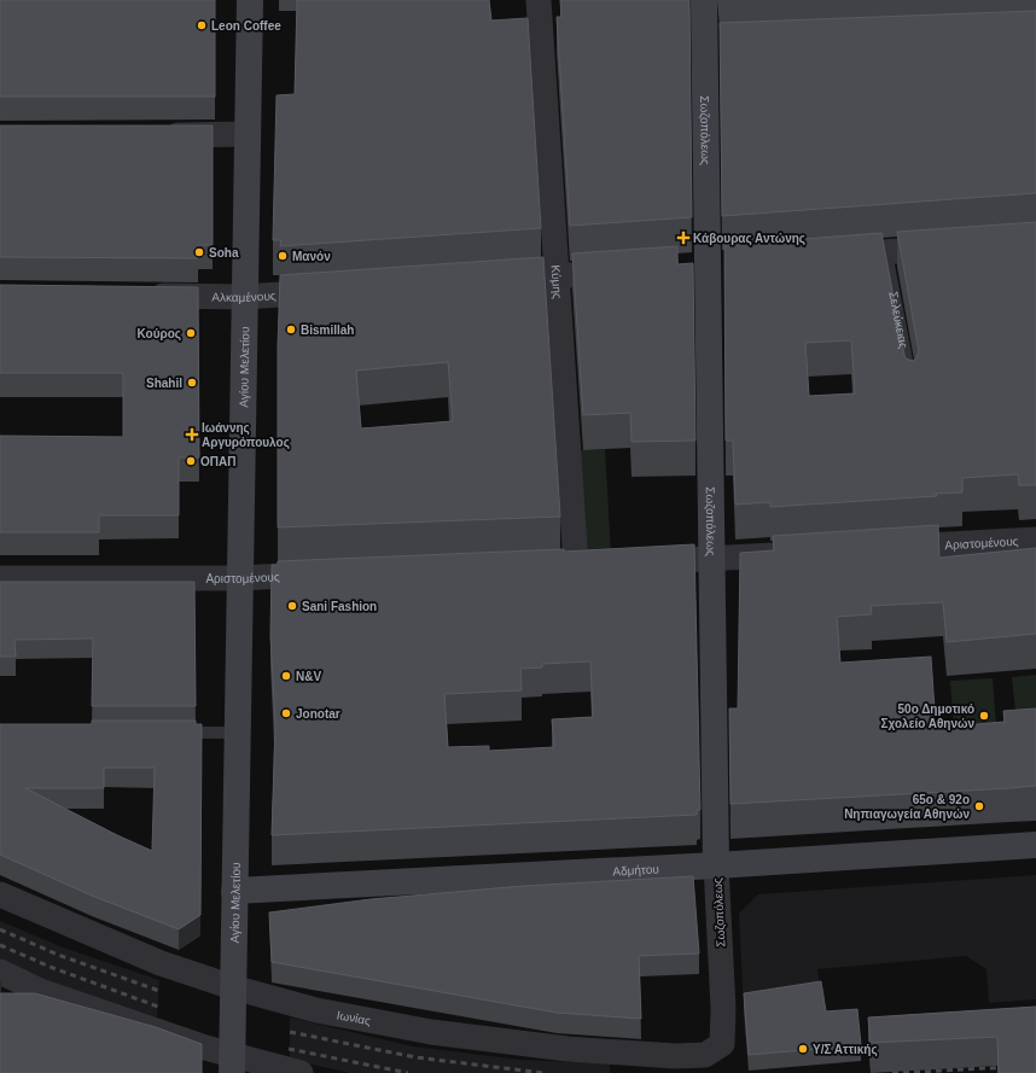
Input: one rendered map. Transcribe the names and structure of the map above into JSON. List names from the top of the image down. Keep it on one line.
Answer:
{"streets":{"street":["Σωζοπόλεως","Κύμης","Αλκαμένους","Αγίου Μελετίου","Αριστομένους","Αδμήτου","Ιωνίας"],"lane":["Σελεύκειας"]},"crossings":[["Σωζοπόλεως","Αδμήτου"],["Σωζοπόλεως","Ιωνίας"],["Αλκαμένους","Αγίου Μελετίου"],["Αγίου Μελετίου","Αριστομένους"],["Αγίου Μελετίου","Αδμήτου"],["Αγίου Μελετίου","Ιωνίας"]],"places":{"other":["Leon Coffee","Soha","Μανόν","Bismillah","Κούρος","Shahil","ΟΠΑΠ","Sani Fashion","N&V","Jonotar","50ο Δημοτικό Σχολείο Αθηνών","65ο & 92ο Νηπιαγωγεία Αθηνών","Υ/Σ Αττικής"],"health":["Κάβουρας Αντώνης","Ιωάννης Αργυρόπουλος"]}}
